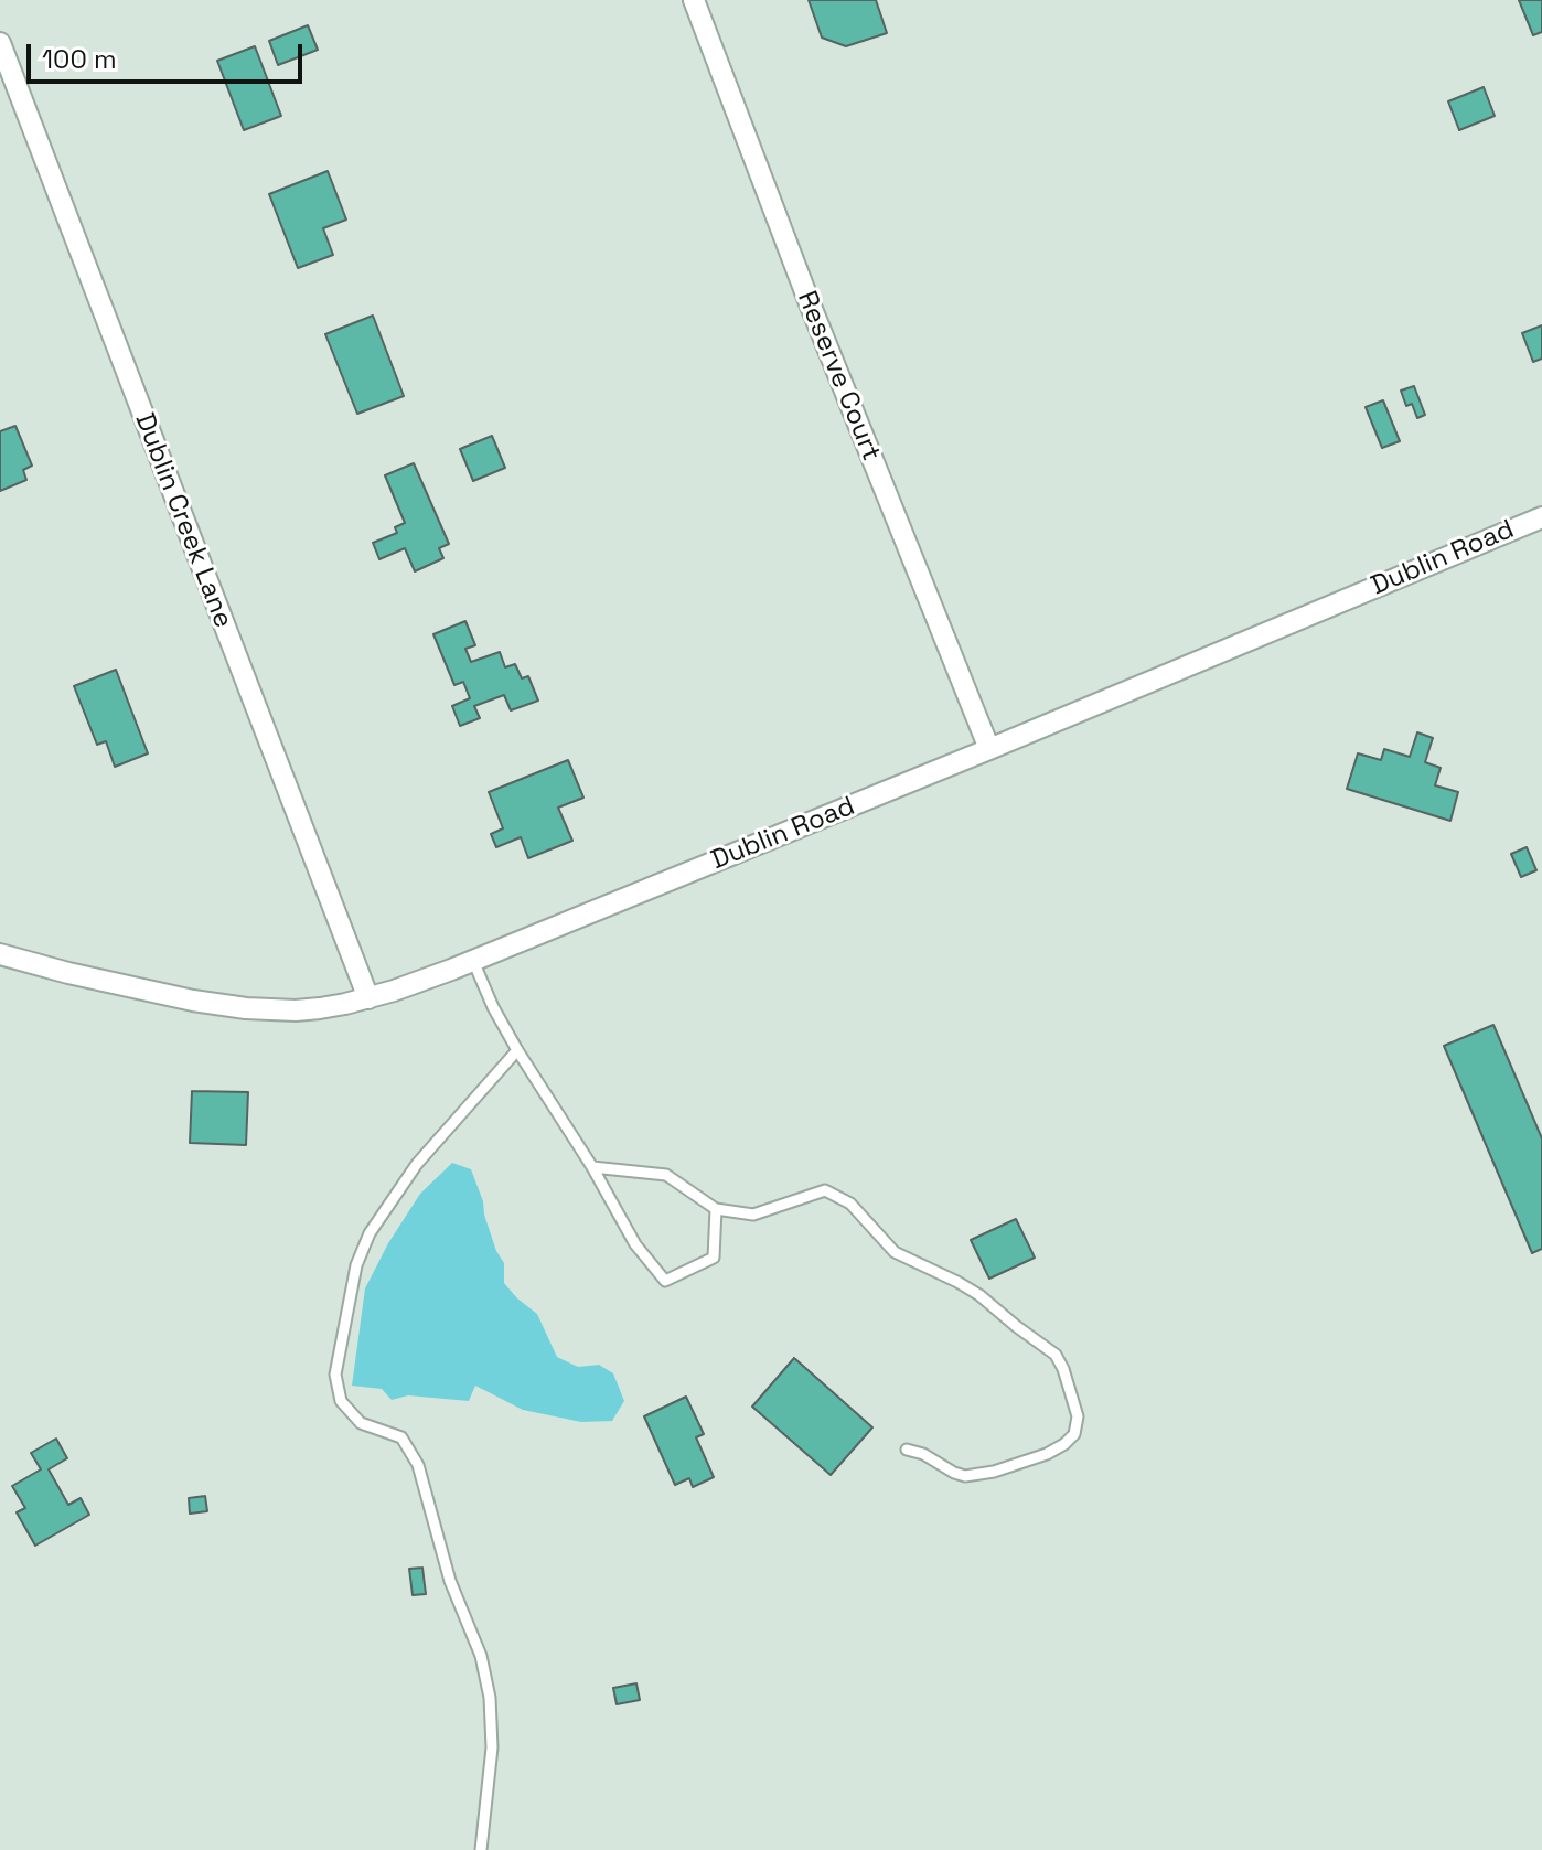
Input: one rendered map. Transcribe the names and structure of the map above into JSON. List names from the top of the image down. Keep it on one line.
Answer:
{"streets":{"street":["Reserve Court","Dublin Creek Lane","Dublin Road"]},"crossings":[["Reserve Court","Dublin Road"],["Dublin Creek Lane","Dublin Road"]],"scale_bar":"100 m"}
